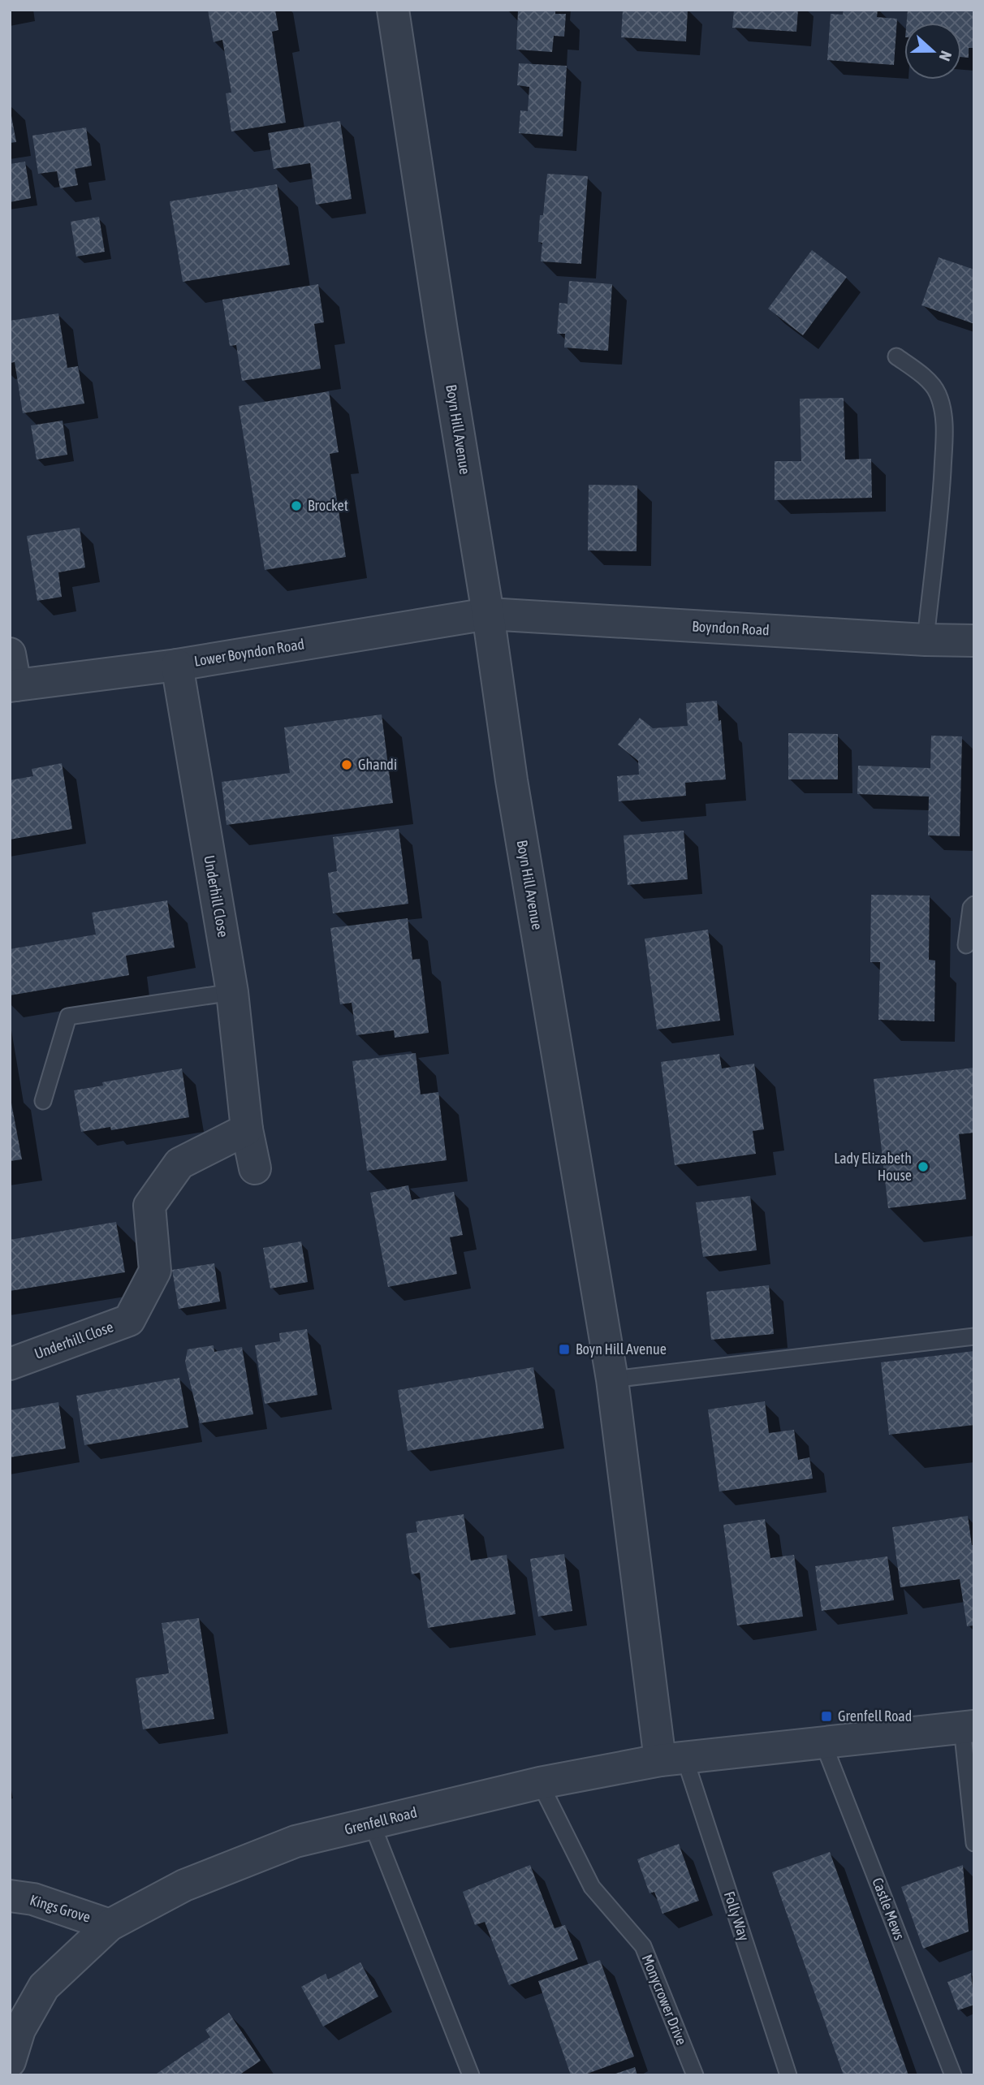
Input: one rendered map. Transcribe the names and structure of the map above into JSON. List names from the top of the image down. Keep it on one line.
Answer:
{"streets":{"street":["Boyn Hill Avenue","Boyndon Road","Lower Boyndon Road","Underhill Close","Grenfell Road","Kings Grove"],"lane":["Castle Mews","Folly Way","Monycrower Drive"]},"crossings":[["Boyn Hill Avenue","Boyndon Road"],["Boyn Hill Avenue","Lower Boyndon Road"],["Boyn Hill Avenue","Grenfell Road"],["Boyn Hill Avenue","Folly Way"],["Boyndon Road","Lower Boyndon Road"],["Lower Boyndon Road","Underhill Close"],["Grenfell Road","Kings Grove"],["Grenfell Road","Castle Mews"],["Grenfell Road","Folly Way"],["Grenfell Road","Monycrower Drive"]],"places":{"other":["Brocket","Ghandi","Lady Elizabeth House"],"transit":["Boyn Hill Avenue","Grenfell Road"]},"north":"right"}
